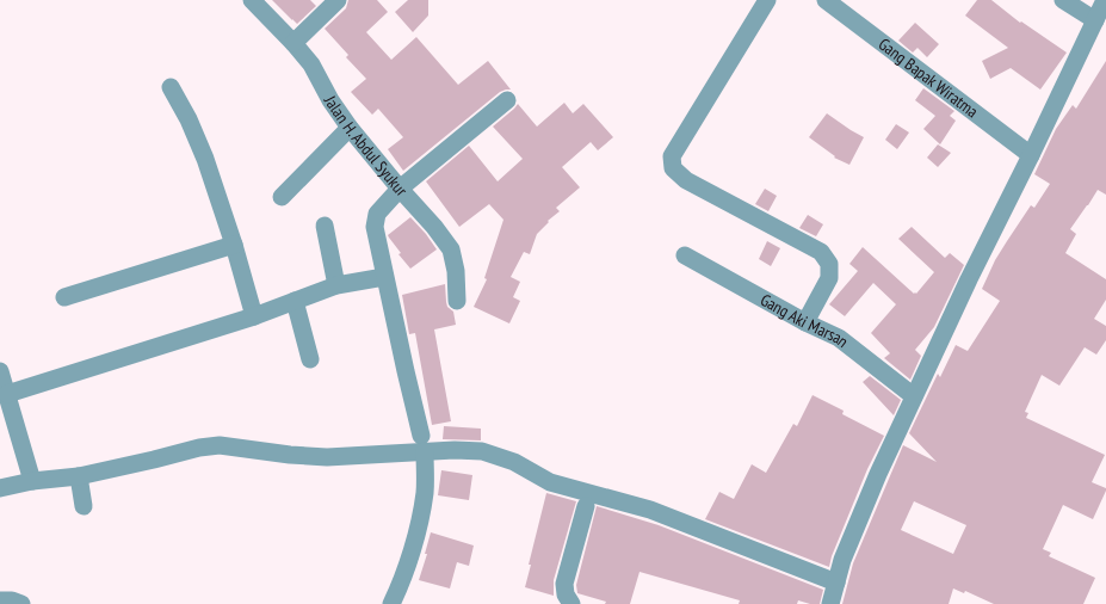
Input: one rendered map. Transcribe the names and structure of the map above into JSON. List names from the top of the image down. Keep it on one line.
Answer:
{"streets":{"street":["Gang Bapak Wiratma","Jalan H. Abdul Syukur","Gang Aki Marsan"]}}
